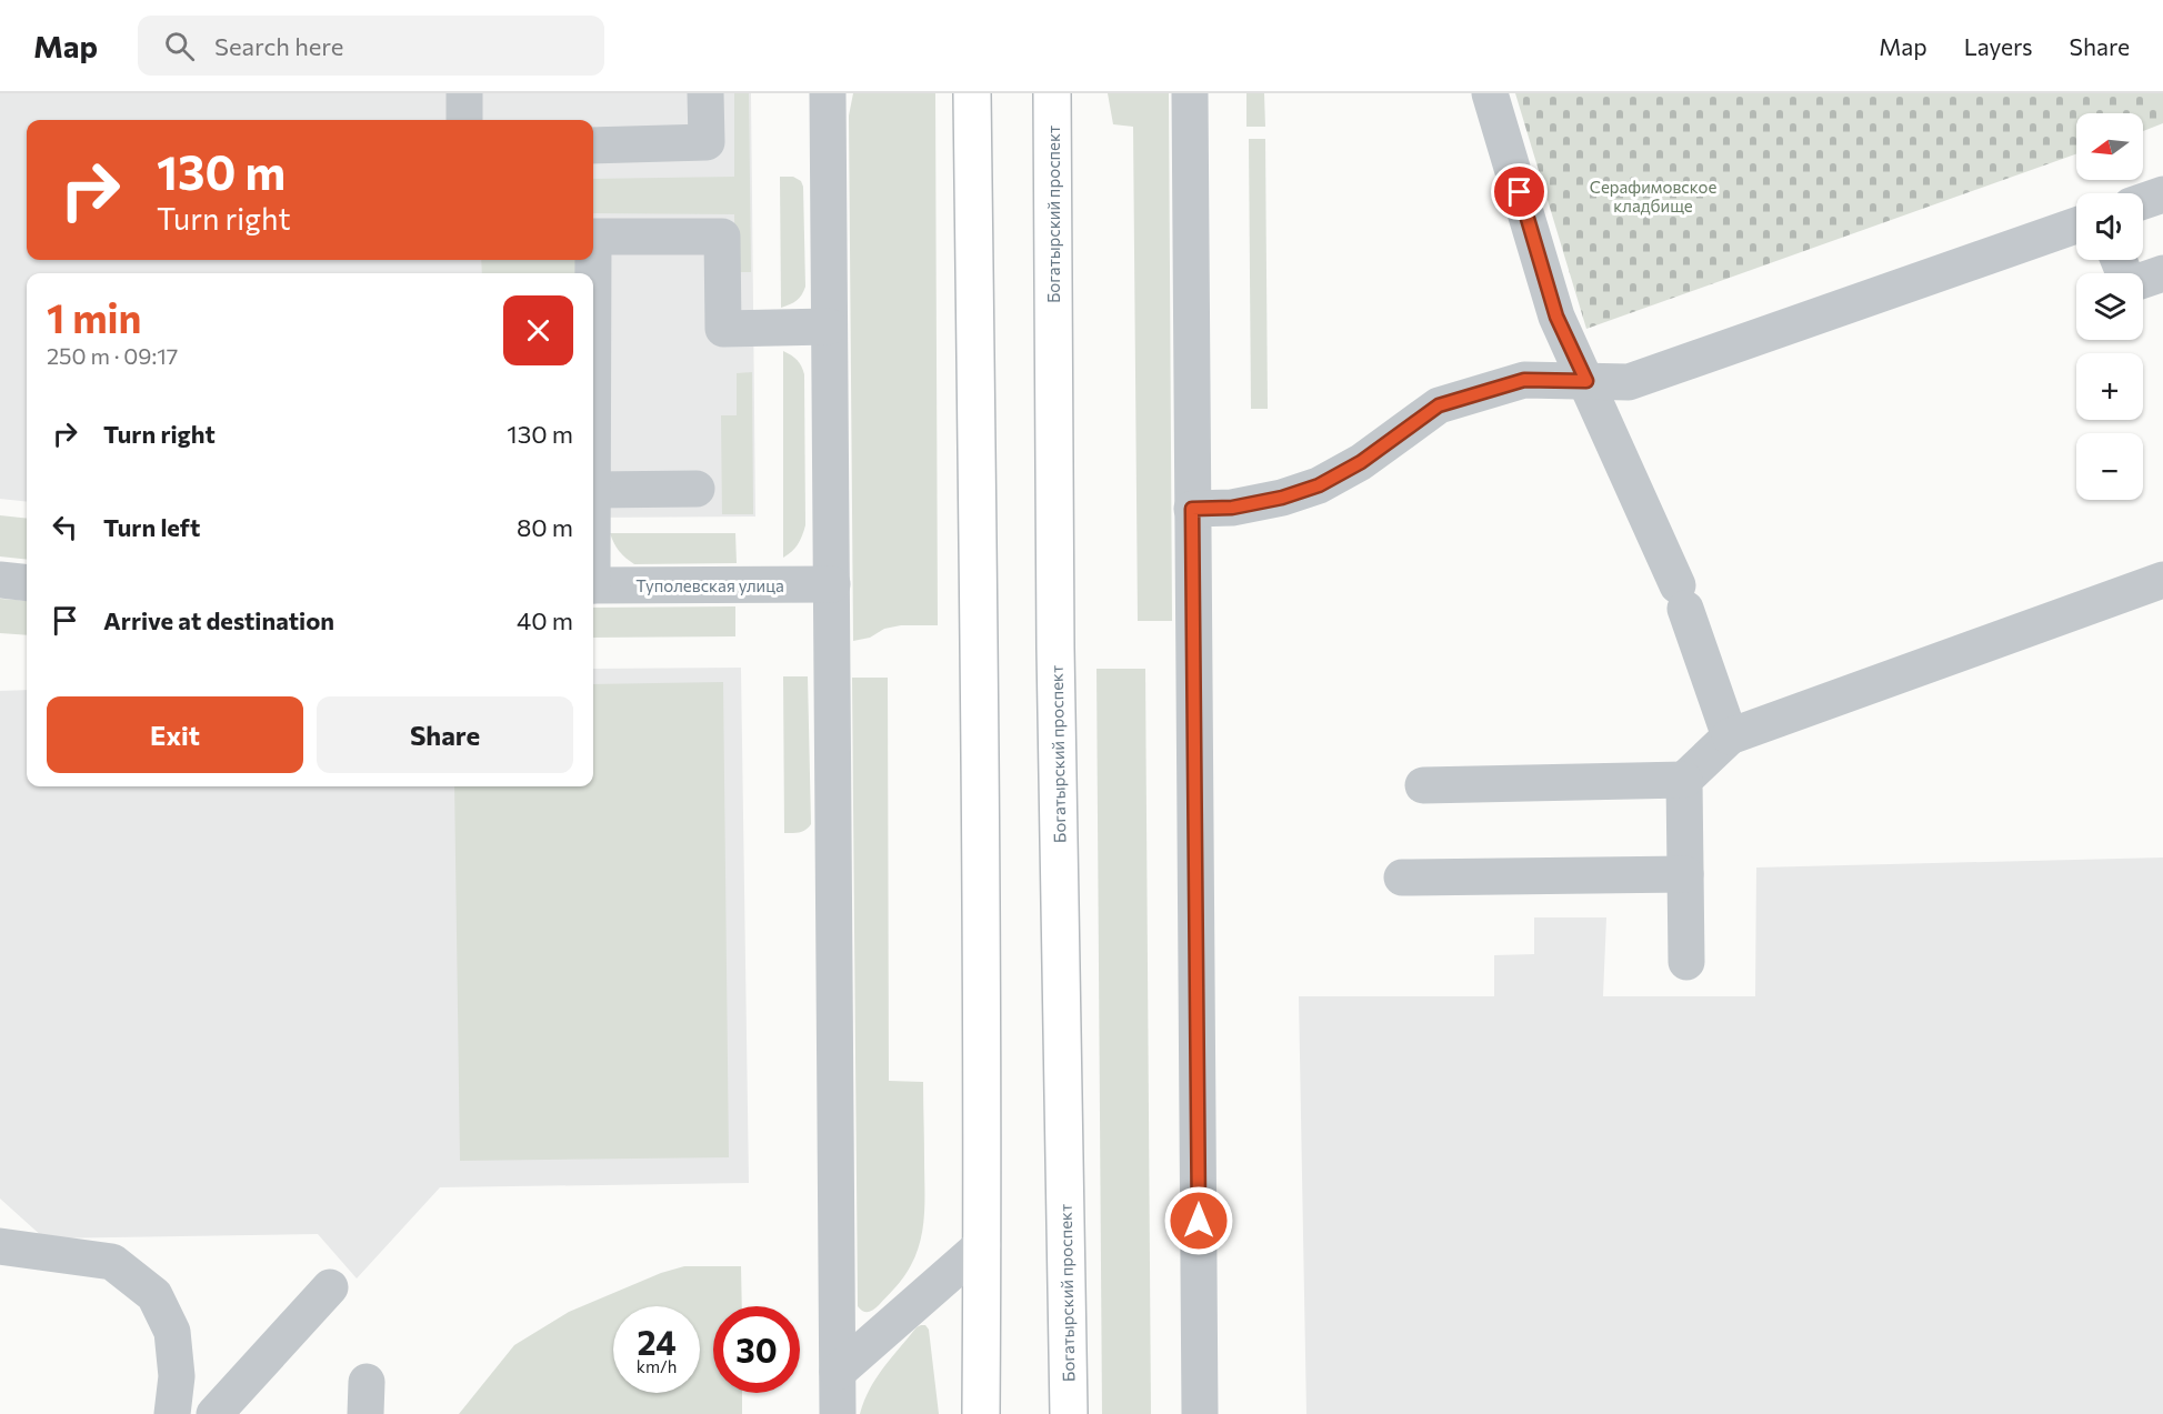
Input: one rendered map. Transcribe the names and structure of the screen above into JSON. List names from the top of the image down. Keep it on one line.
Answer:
{"streets":{"main road":["Богатырский проспект"],"street":["Туполевская улица"]},"parks":["Серафимовское кладбище"],"north":"left","page":{"header":"Map","search":"Search here","nav":["Map","Layers","Share"],"map_buttons":["+","−"],"turn":["130 m","Turn right"],"heading":["1 min","250 m · 09:17"],"list":[{"name":"Turn right","value":"130 m"},{"name":"Turn left","value":"80 m"},{"name":"Arrive at destination","value":"40 m"}],"buttons":["Exit","Share"],"speed":"24 km/h","limit":"30"}}
